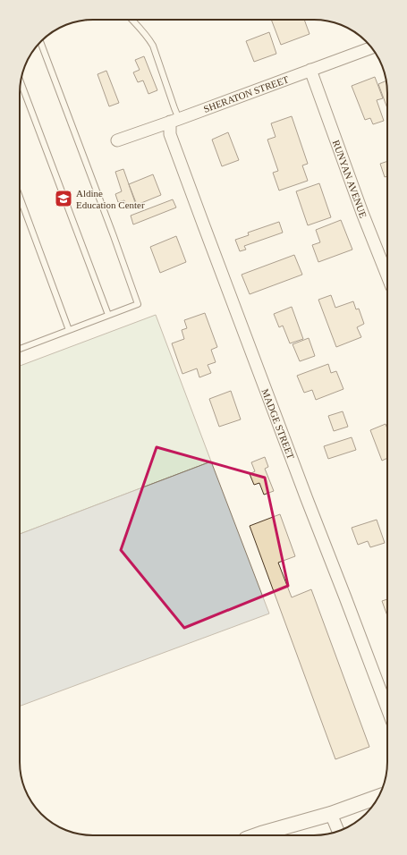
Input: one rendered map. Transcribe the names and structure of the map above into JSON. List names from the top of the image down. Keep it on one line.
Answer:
{"streets":{"street":["SHERATON STREET","RUNYAN AVENUE","MADGE STREET"]},"crossings":[["SHERATON STREET","RUNYAN AVENUE"],["SHERATON STREET","MADGE STREET"]],"places":{"school or university":["Aldine Education Center"]}}
